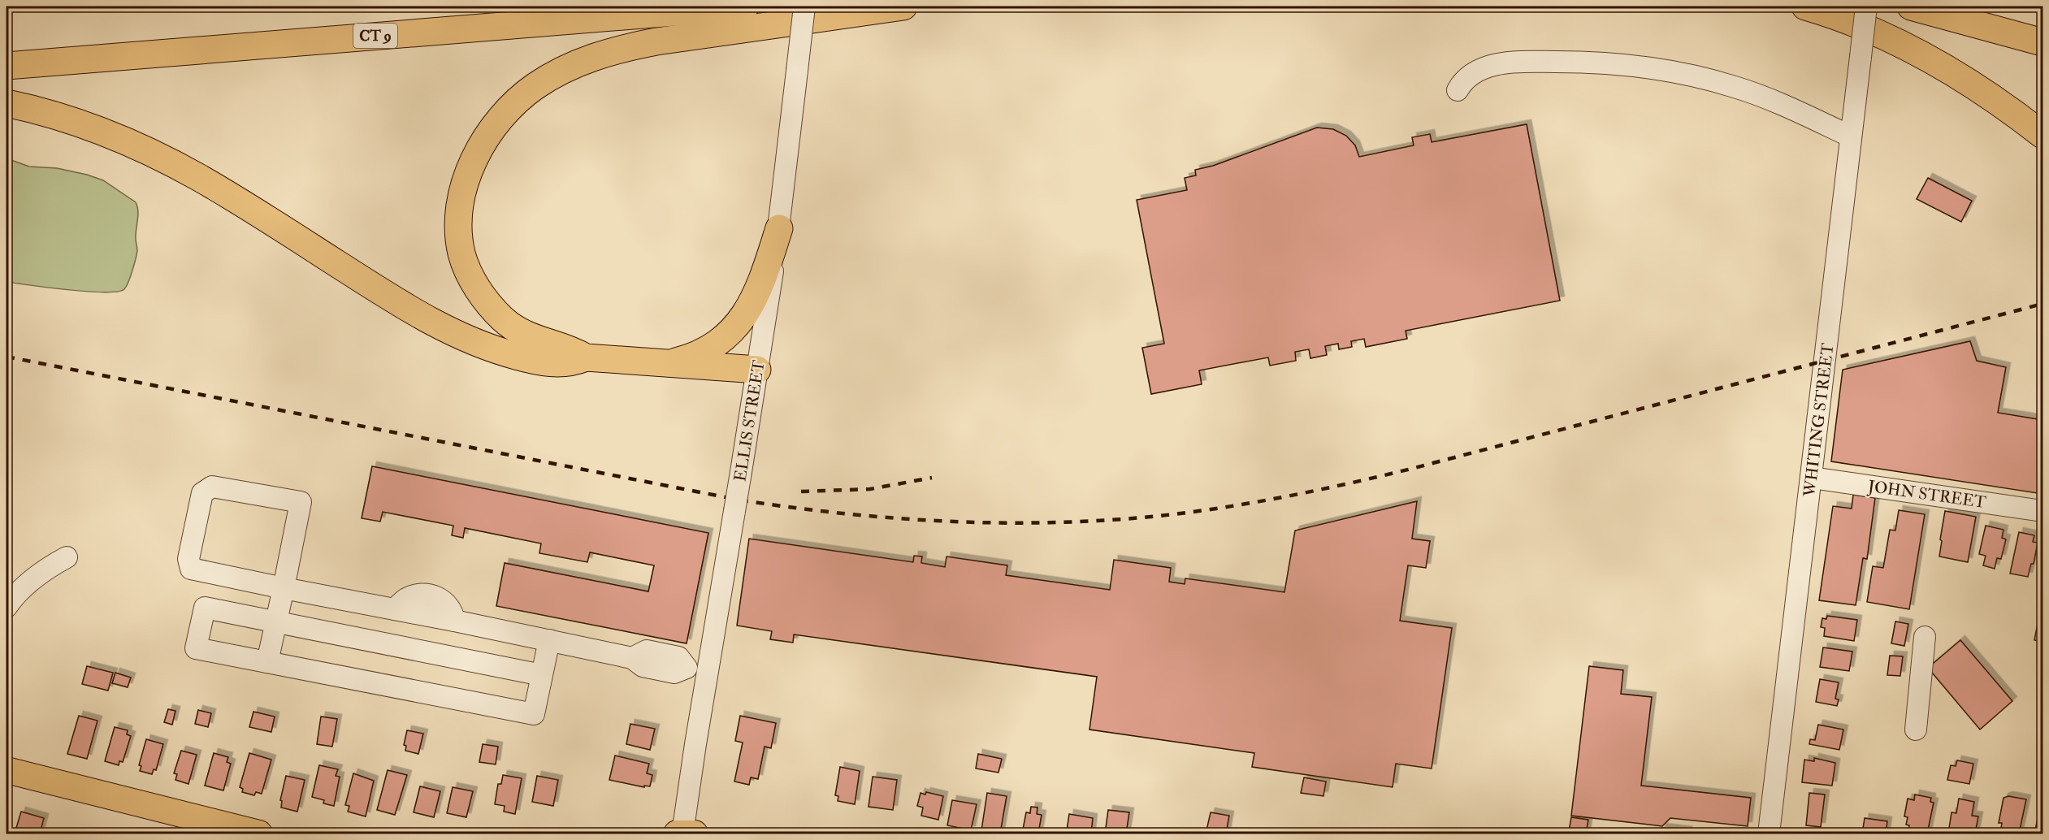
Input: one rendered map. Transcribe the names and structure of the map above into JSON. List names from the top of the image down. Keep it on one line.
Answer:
{"streets":{"highway":["CT 9"],"street":["WHITING STREET","ELLIS STREET","JOHN STREET"]},"crossings":[["WHITING STREET","JOHN STREET"]]}
